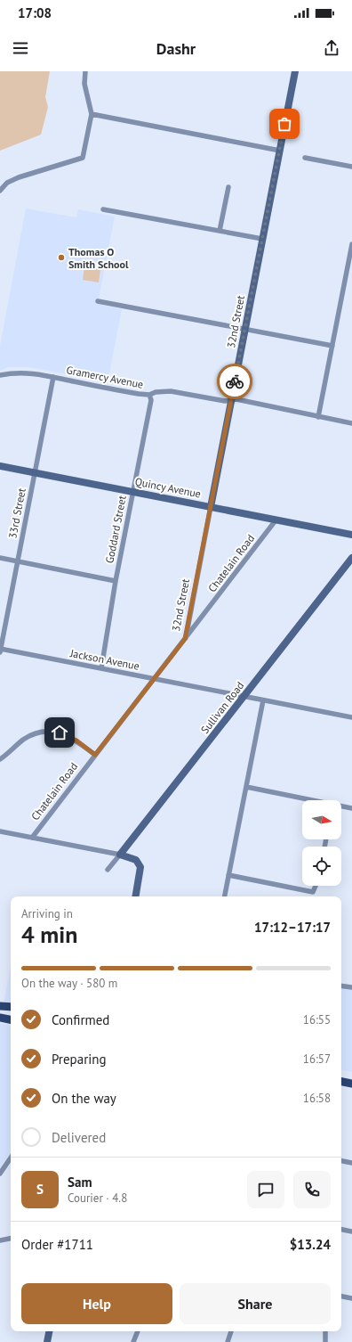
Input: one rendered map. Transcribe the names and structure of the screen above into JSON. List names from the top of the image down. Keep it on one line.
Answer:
{"streets":{"street":["32nd Street","Gramercy Avenue","Quincy Avenue","33rd Street","Goddard Street","Chatelain Road","Jackson Avenue","Sullivan Road"]},"crossings":[["32nd Street","Gramercy Avenue"],["32nd Street","Quincy Avenue"],["32nd Street","Chatelain Road"],["Gramercy Avenue","33rd Street"],["Gramercy Avenue","Goddard Street"],["Quincy Avenue","33rd Street"],["Quincy Avenue","Goddard Street"],["Quincy Avenue","Chatelain Road"],["33rd Street","Jackson Avenue"],["Goddard Street","Jackson Avenue"],["Chatelain Road","Jackson Avenue"],["Jackson Avenue","Sullivan Road"]],"places":["Thomas O Smith School"],"north":"right","page":{"status":"17:08","header":"Dashr","heading":["4 min","Arriving in","17:12–17:17"],"panel":["Sam","Courier · 4.8","Order #1711","$13.24"],"bar":"On the way · 580 m","list":[["Confirmed","16:55"],["Preparing","16:57"],["On the way","16:58"],"Delivered"],"round":"S","buttons":["Help","Share"]}}
